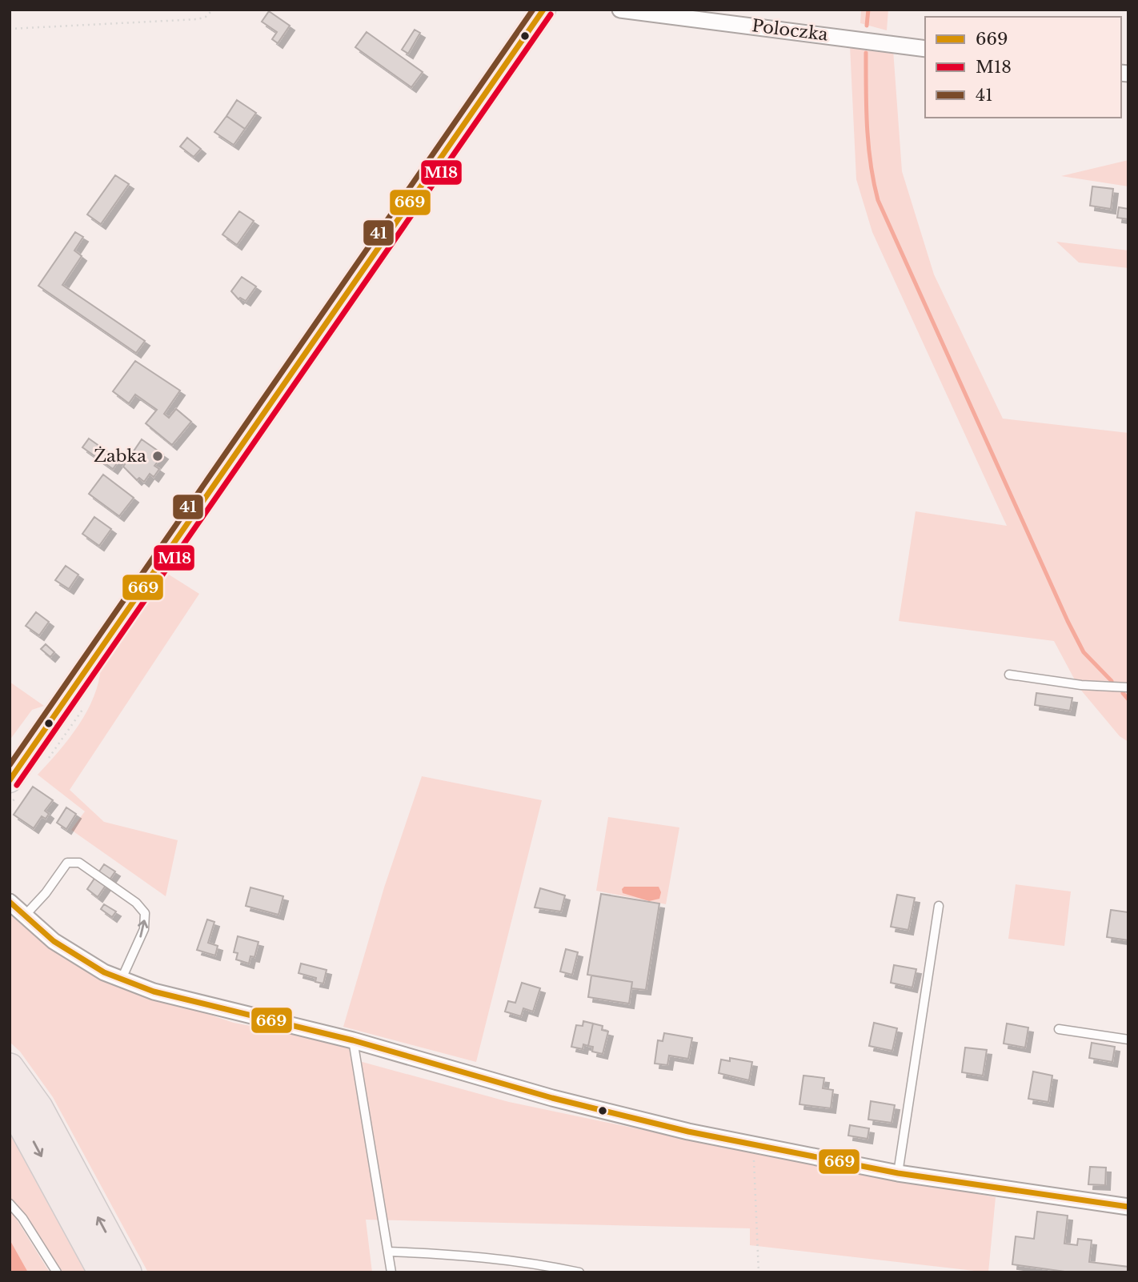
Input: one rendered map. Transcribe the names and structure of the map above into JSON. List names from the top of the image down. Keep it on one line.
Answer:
{"streets":{"street":["Poloczka"]},"places":["Żabka"],"lines":["transit line 669","transit line 41","transit line M18"],"legend":["669","M18","41"]}
